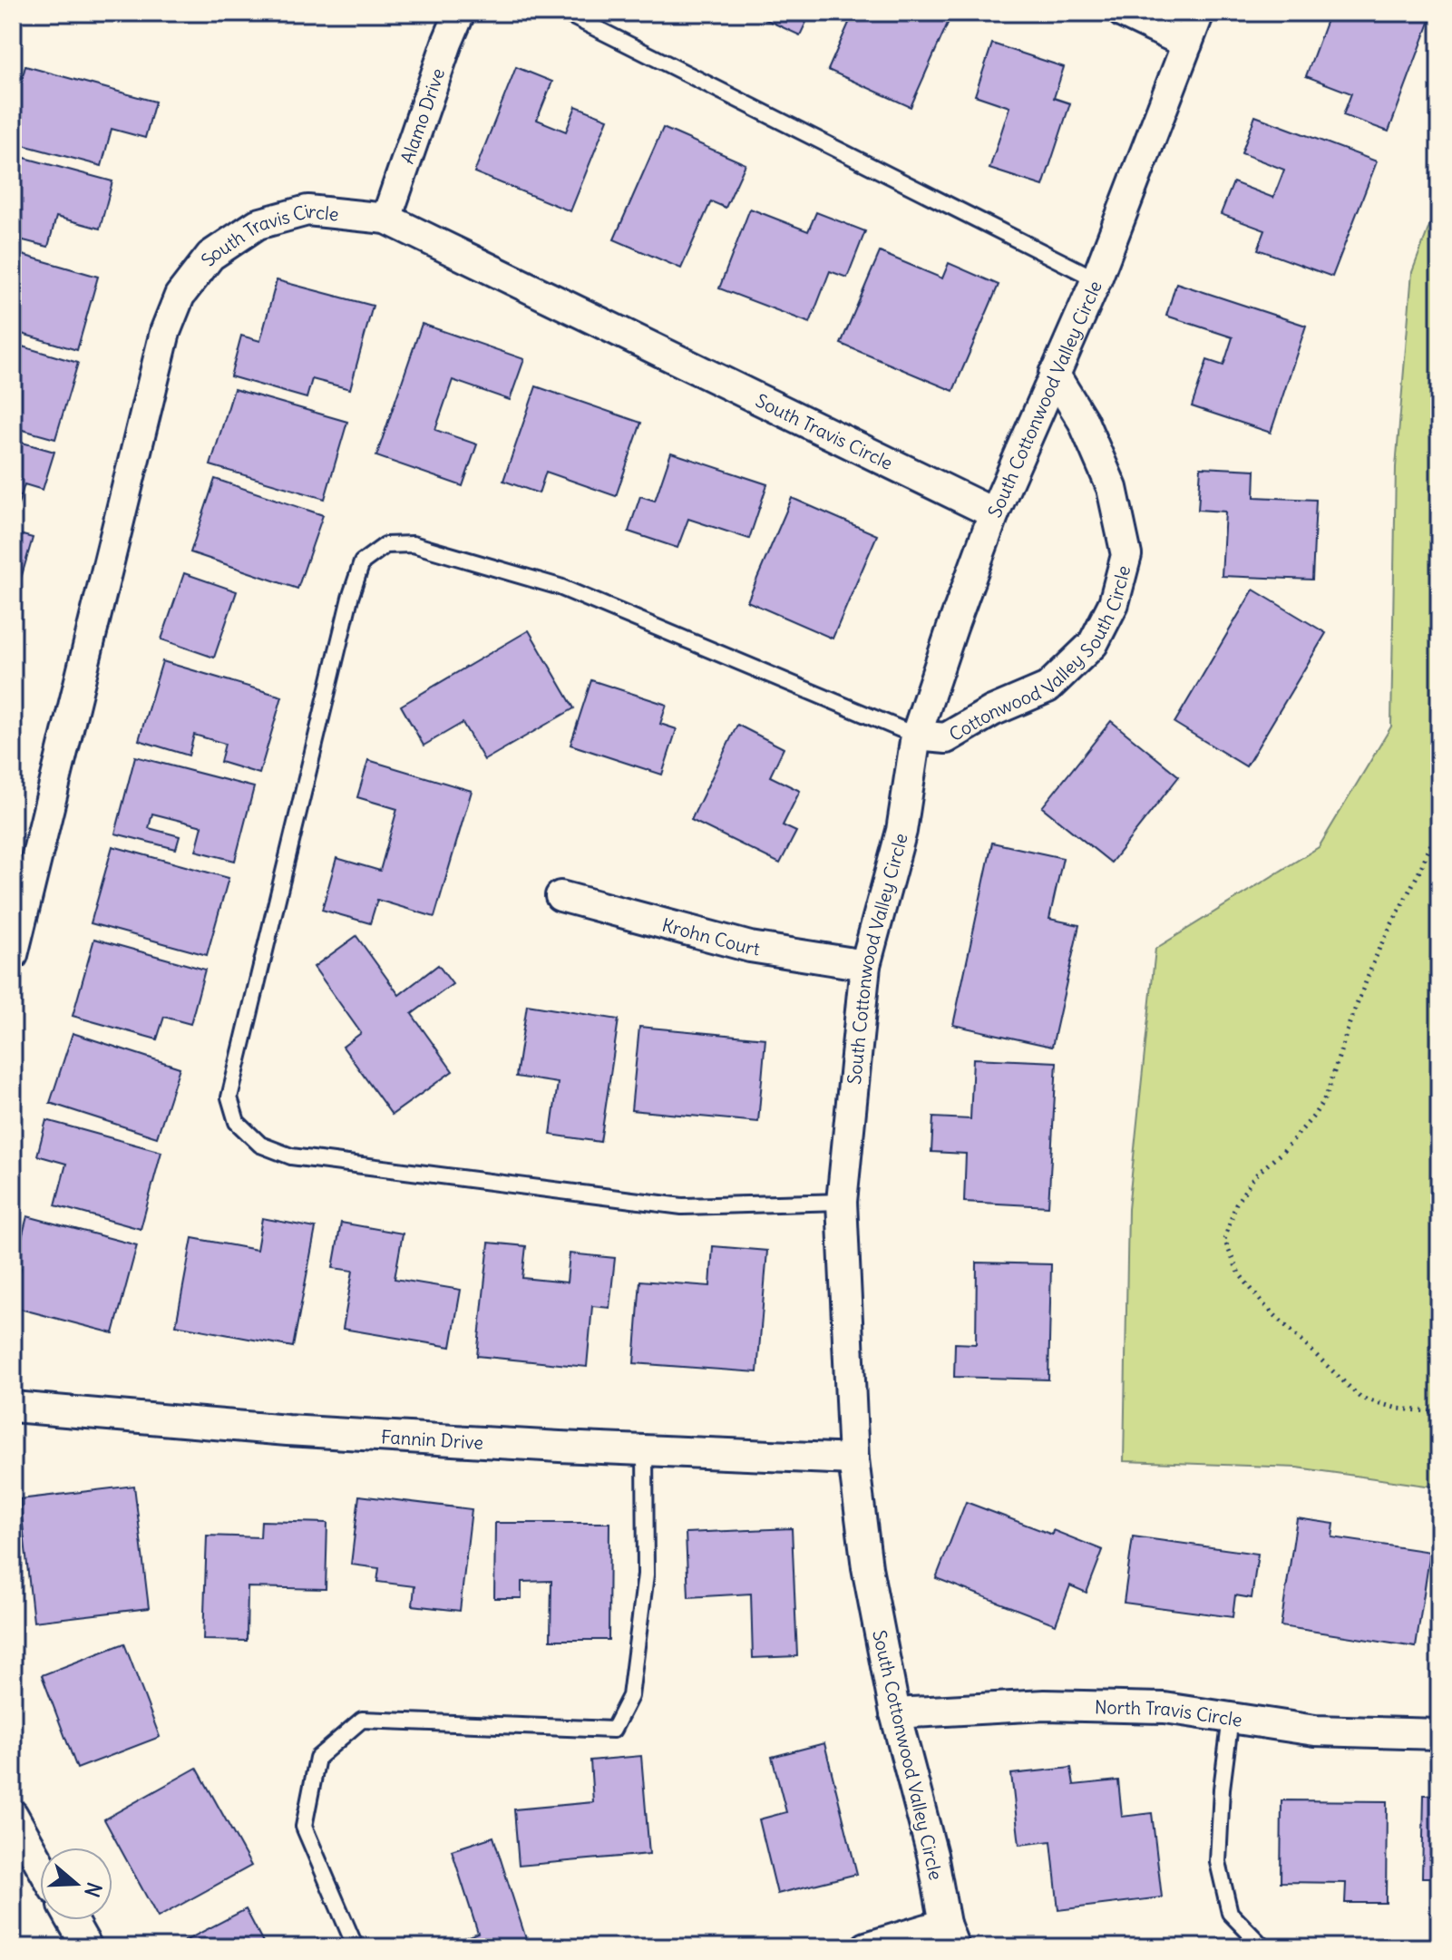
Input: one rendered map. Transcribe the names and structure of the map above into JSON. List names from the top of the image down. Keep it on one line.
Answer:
{"streets":{"street":["Alamo Drive","South Travis Circle","South Cottonwood Valley Circle","Cottonwood Valley South Circle","Krohn Court","Fannin Drive","North Travis Circle"]},"crossings":[["Alamo Drive","South Travis Circle"],["South Travis Circle","South Cottonwood Valley Circle"],["South Cottonwood Valley Circle","Cottonwood Valley South Circle"],["South Cottonwood Valley Circle","Krohn Court"],["South Cottonwood Valley Circle","Fannin Drive"],["South Cottonwood Valley Circle","North Travis Circle"]],"north":"right"}
